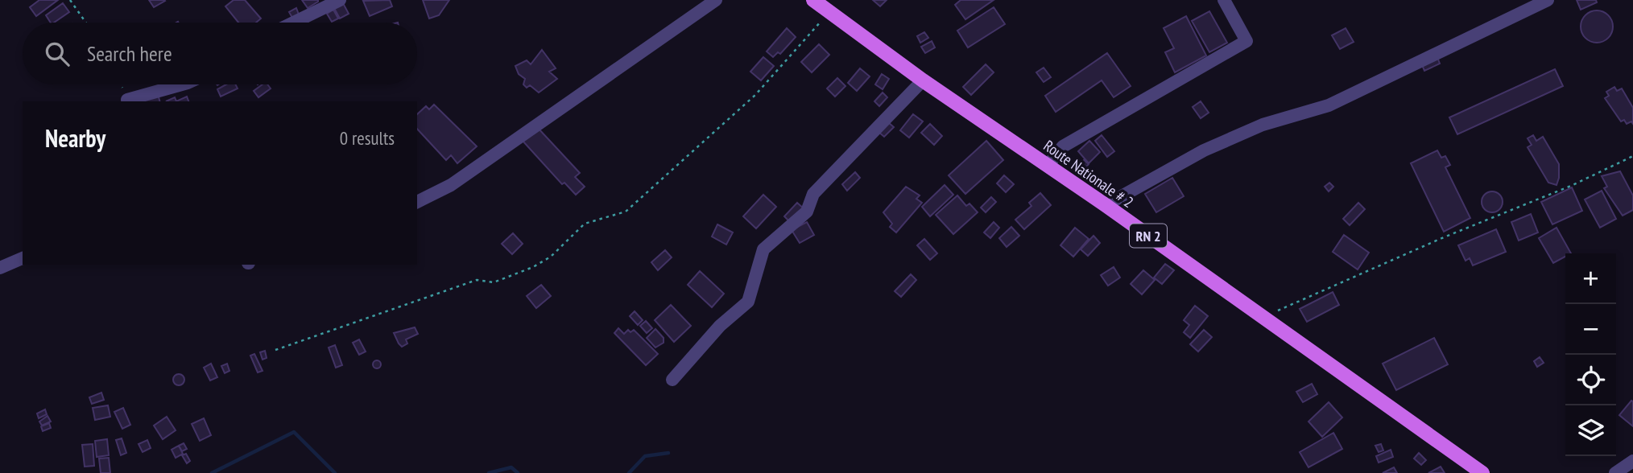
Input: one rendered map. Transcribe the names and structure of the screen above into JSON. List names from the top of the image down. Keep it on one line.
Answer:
{"streets":{"main road":["Route Nationale # 2","RN 2"]},"page":{"search":"Search here","heading":["Nearby","0 results"],"map_buttons":["+","−"]}}
